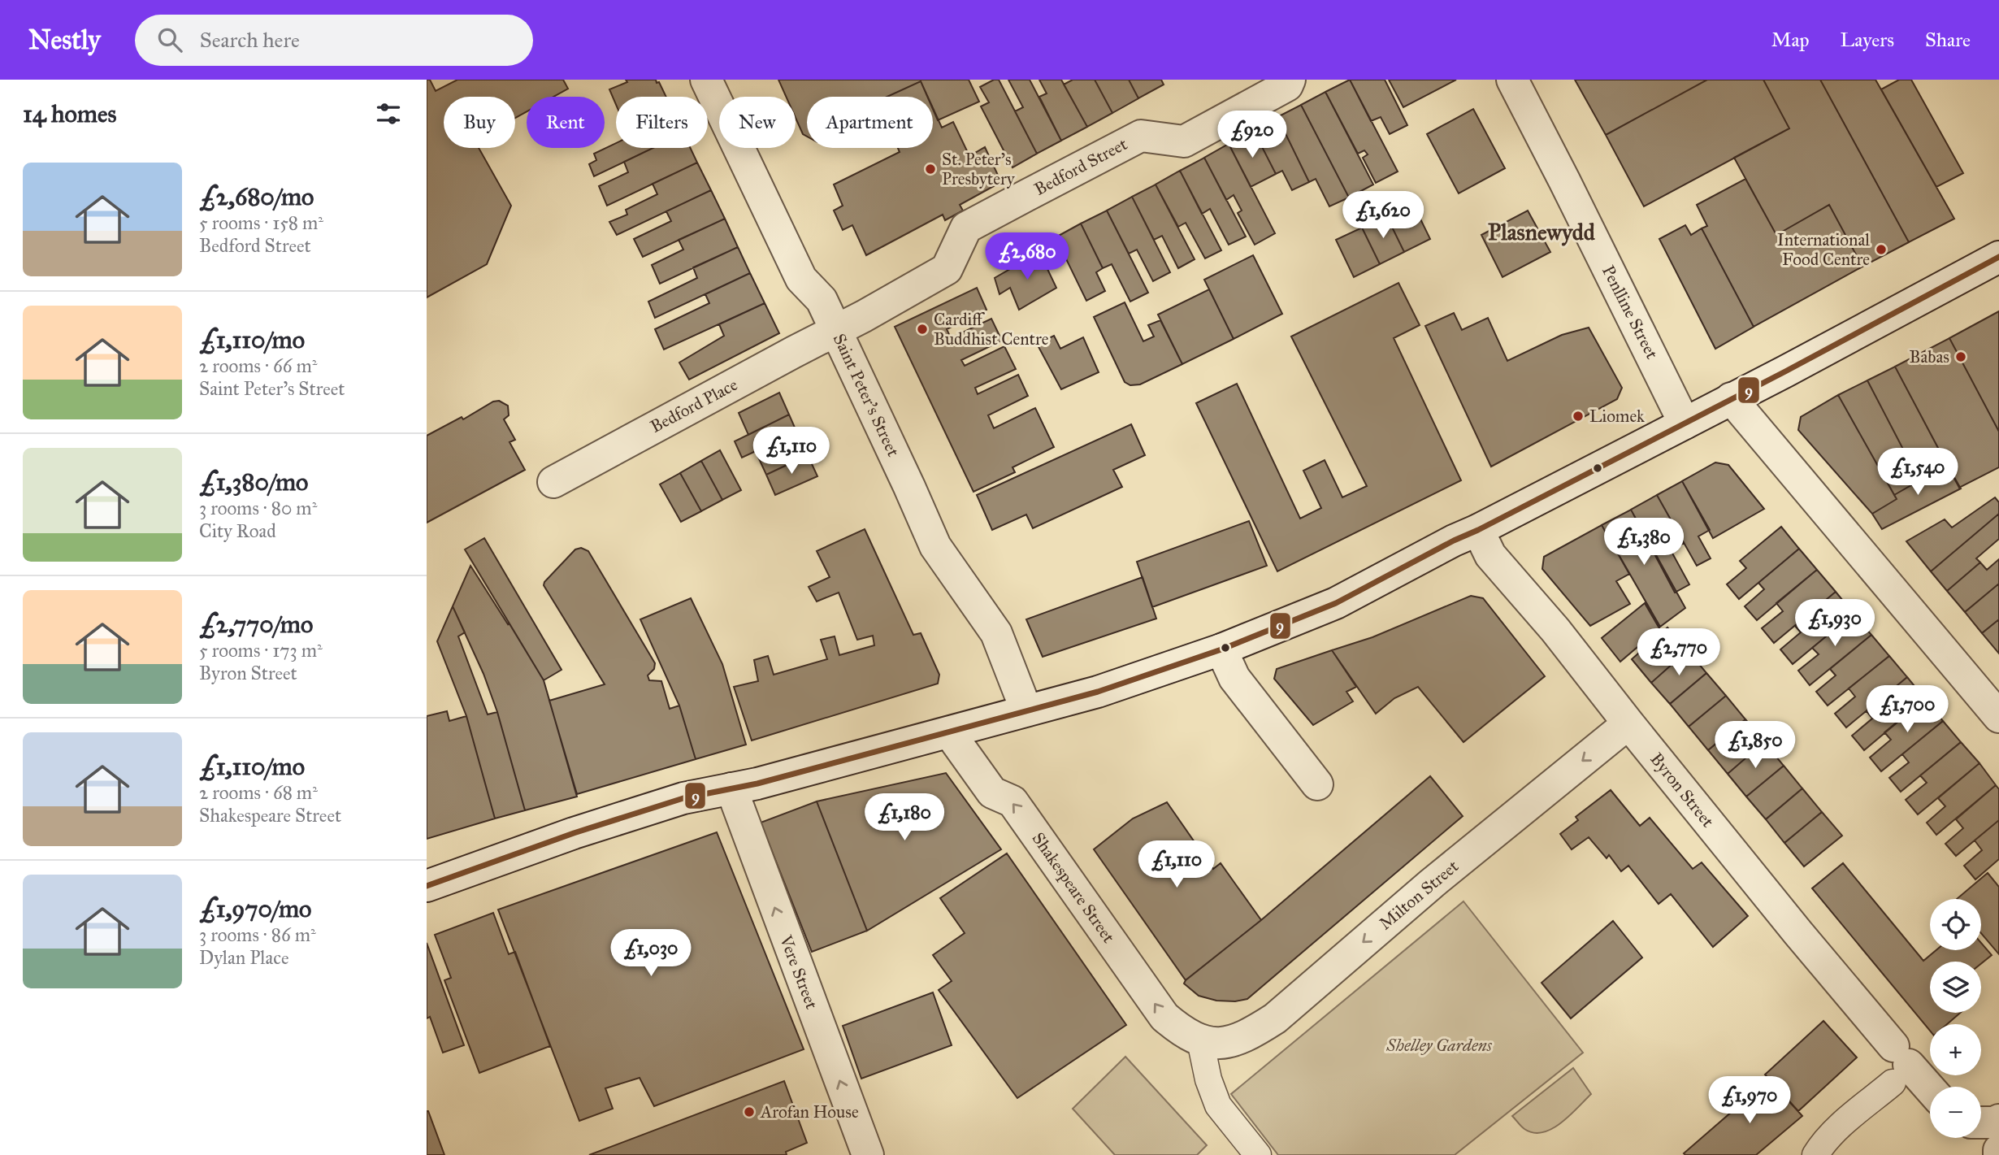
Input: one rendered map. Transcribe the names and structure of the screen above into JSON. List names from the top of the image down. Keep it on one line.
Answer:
{"streets":{"street":["Bedford Street","Penlline Street","Saint Peter's Street","Bedford Place","Byron Street","Shakespeare Street","Milton Street","Vere Street"]},"crossings":[["Bedford Street","Saint Peter's Street"],["Bedford Street","Bedford Place"],["Saint Peter's Street","Bedford Place"],["Byron Street","Milton Street"],["Shakespeare Street","Milton Street"]],"one_way":["Vere Street"],"districts":["Plasnewydd"],"parks":["Shelley Gardens"],"places":["St. Peter's Presbytery","International Food Centre","Cardiff Buddhist Centre","Babas","Liomek","Arofan House"],"lines":["transit line 9"],"page":{"header":"Nestly","search":"Search here","nav":["Map","Layers","Share"],"heading":"14 homes","chip":["Buy","Rent","Filters","New","Apartment"],"price":["£920","£1,620","£2,680","£1,110","£1,540","£1,380","£1,930","£2,770","£1,700","£1,850","£1,180","£1,110","£1,030","£1,970"],"list":[{"name":"£2,680/mo","note":"5 rooms · 158 m² · Bedford Street"},{"name":"£1,110/mo","note":"2 rooms · 66 m² · Saint Peter's Street"},{"name":"£1,380/mo","note":"3 rooms · 80 m² · City Road"},{"name":"£2,770/mo","note":"5 rooms · 173 m² · Byron Street"},{"name":"£1,110/mo","note":"2 rooms · 68 m² · Shakespeare Street"},{"name":"£1,970/mo","note":"3 rooms · 86 m² · Dylan Place"}],"map_buttons":["+","−"]}}
